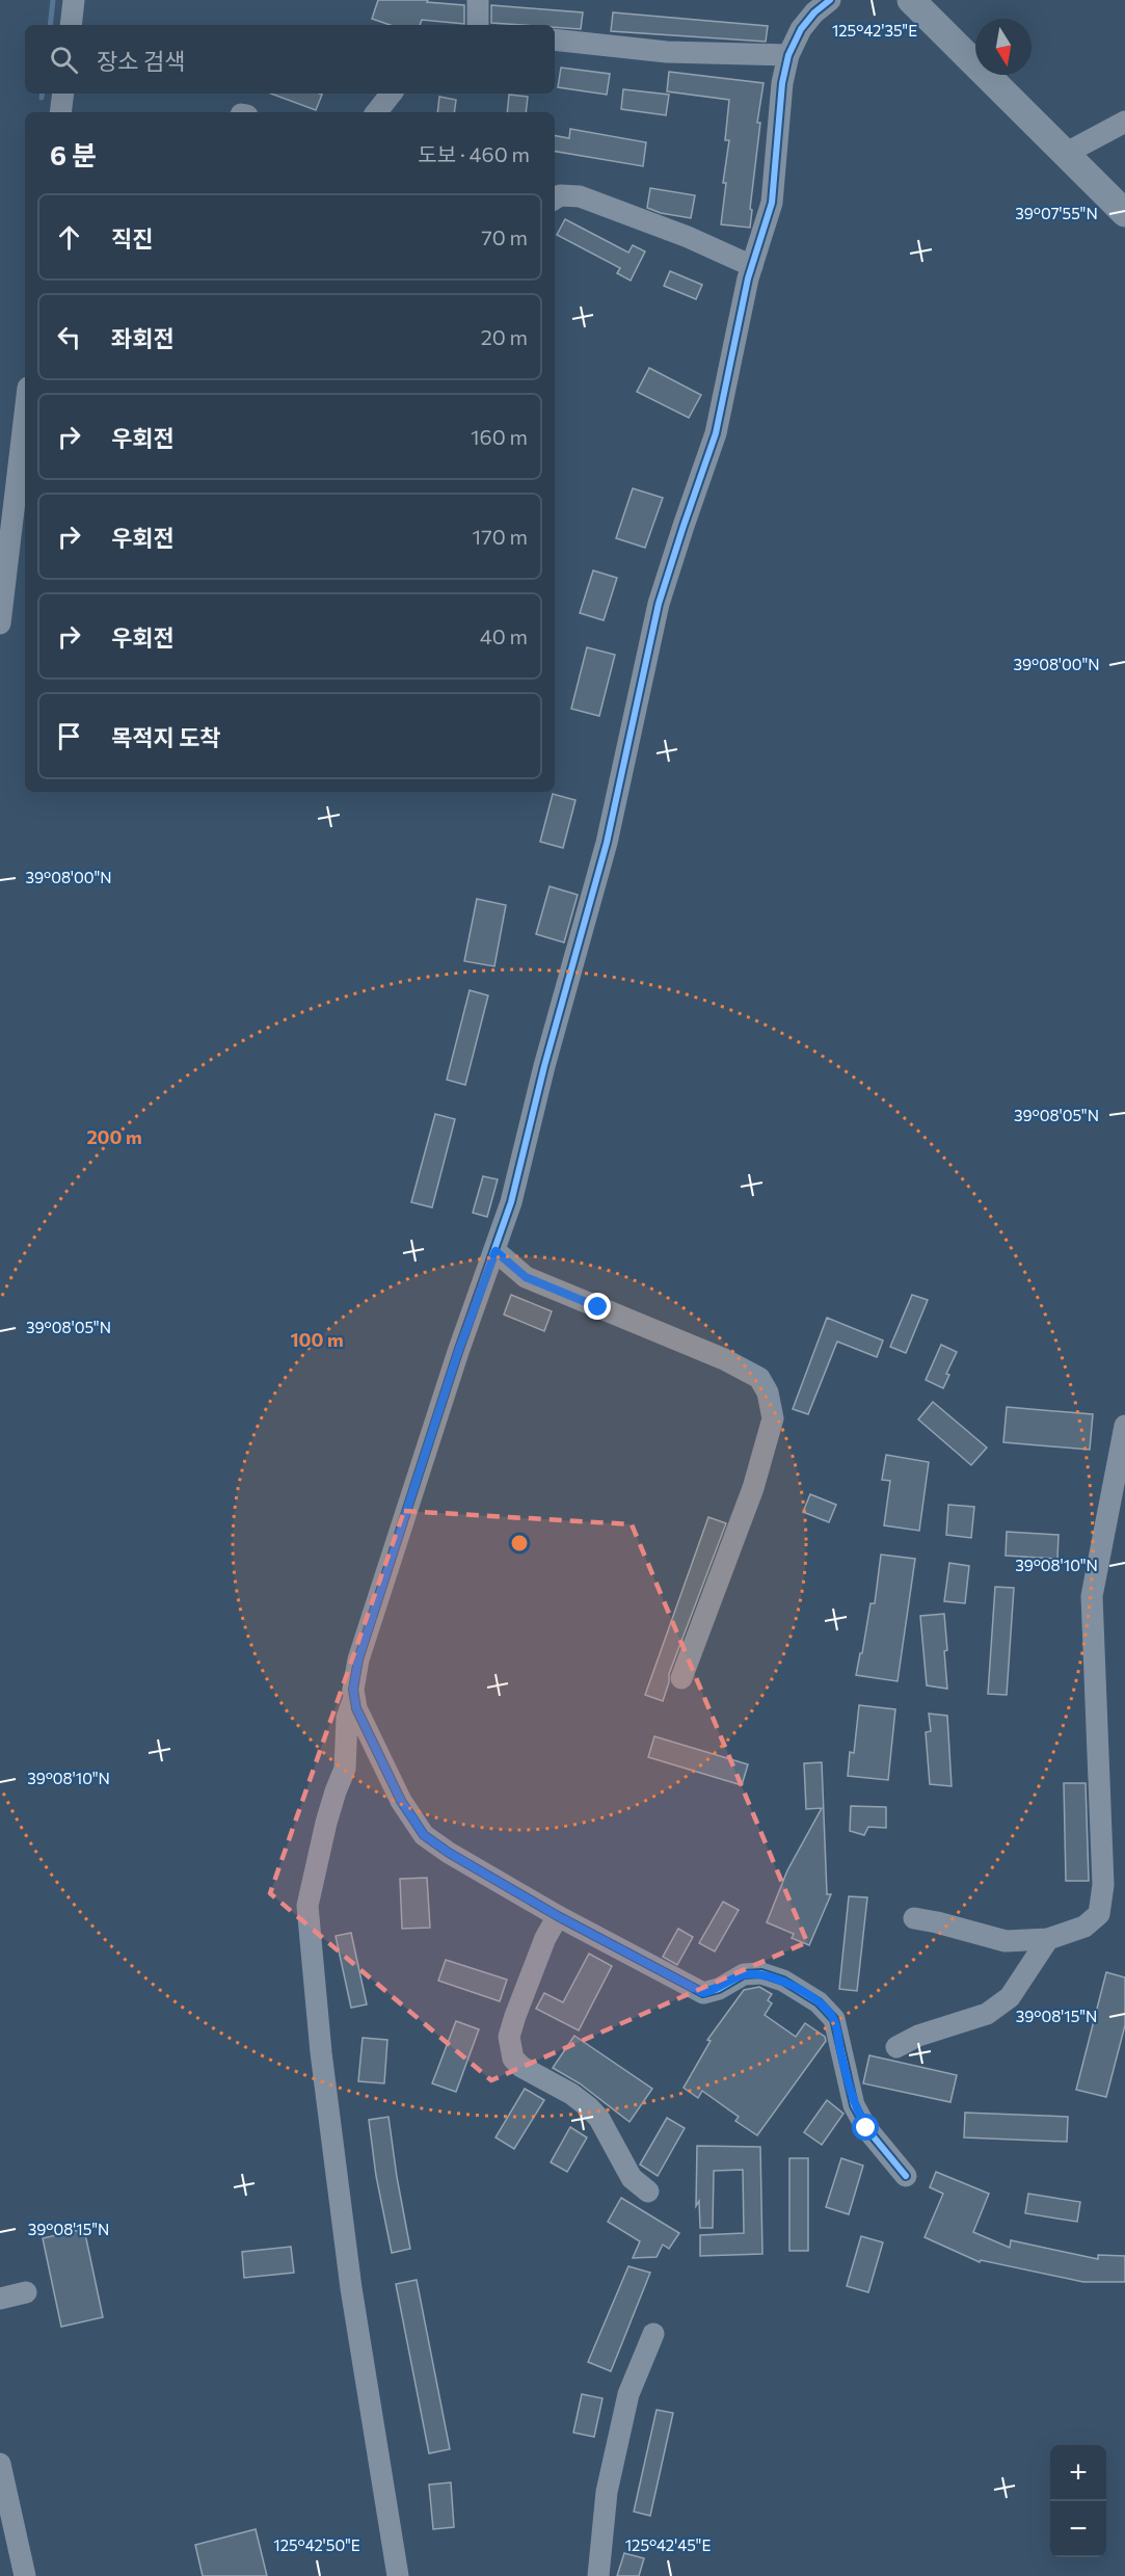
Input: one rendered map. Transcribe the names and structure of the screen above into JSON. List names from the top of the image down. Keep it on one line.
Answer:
{"north":"bottom","page":{"search":"장소 검색","heading":["6 분","도보 · 460 m"],"list":[["직진","70 m"],["좌회전","20 m"],["우회전","160 m"],["우회전","170 m"],["우회전","40 m"],"목적지 도착"],"map_buttons":["+","−"]},"coordinates":["125°42'35\"E","39°07'55\"N","39°08'00\"N","39°08'05\"N","39°08'10\"N","39°08'15\"N","125°42'50\"E","125°42'45\"E"],"rings":["200 m","100 m"]}
